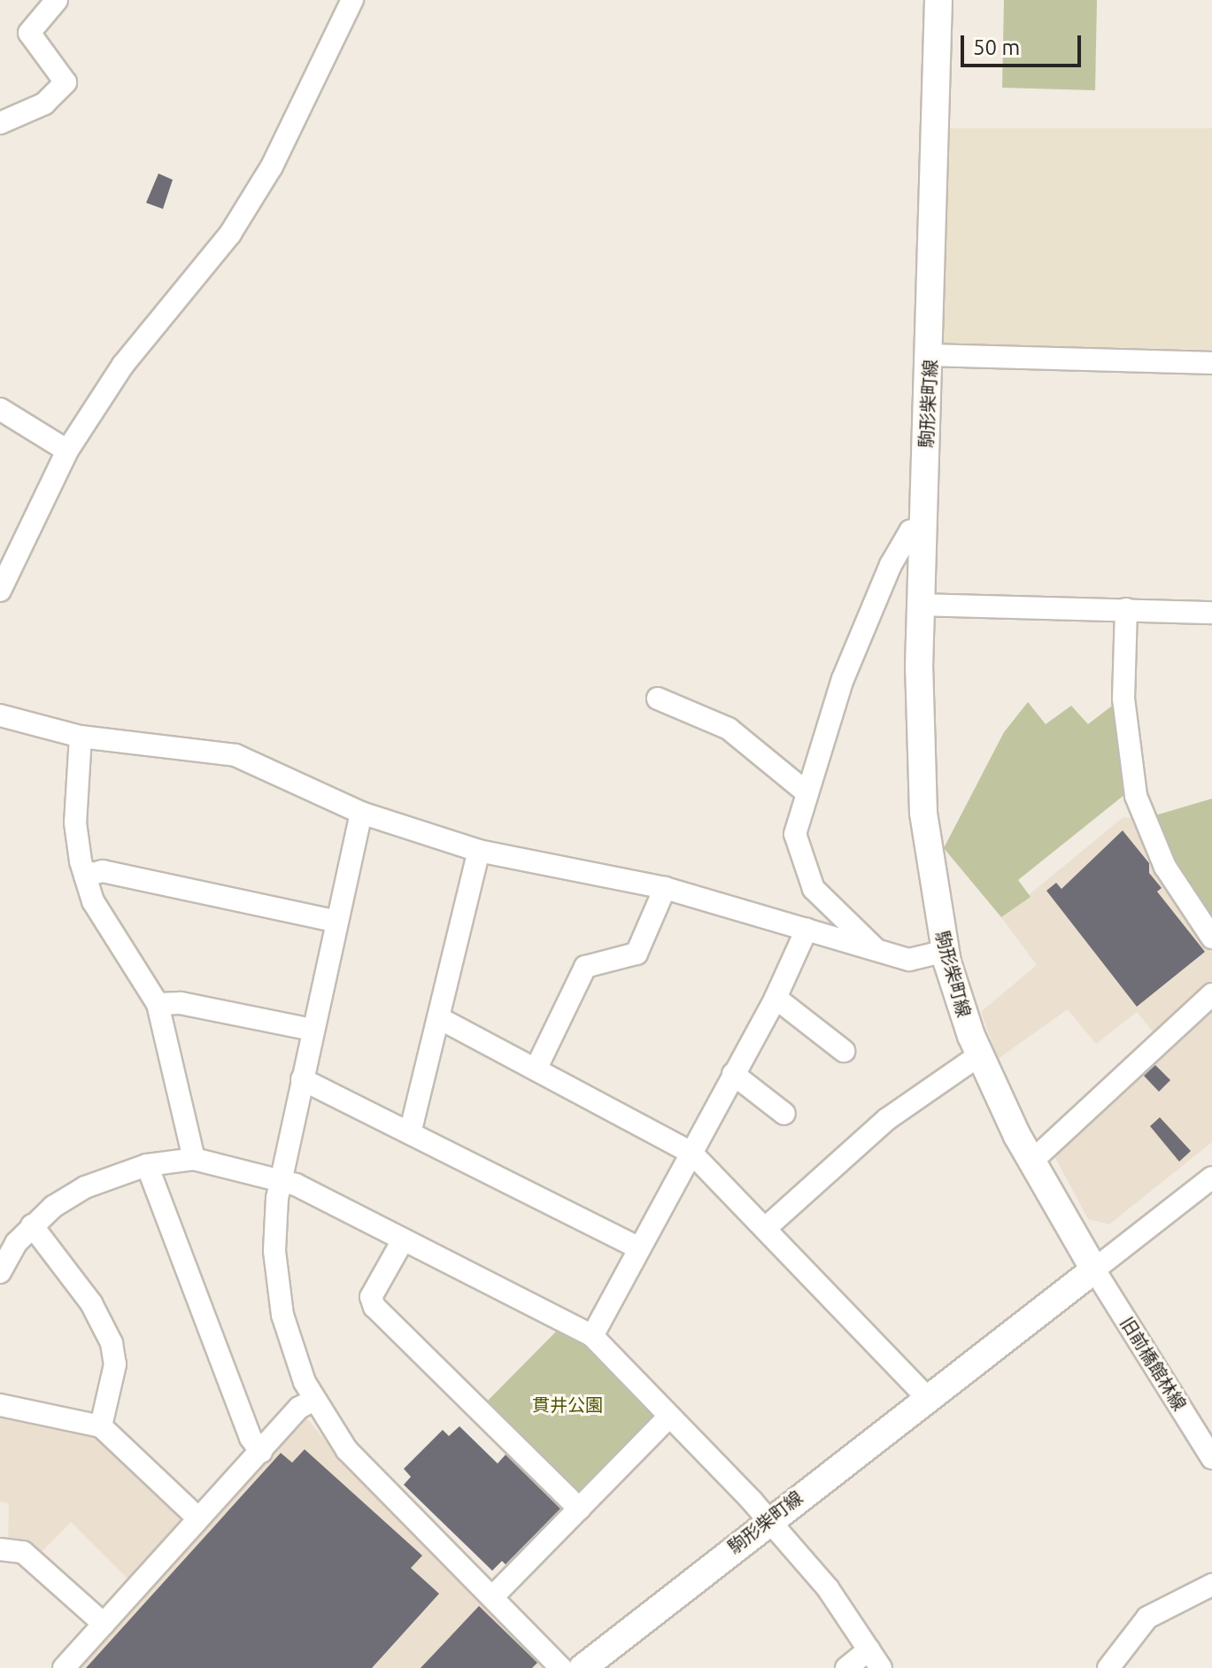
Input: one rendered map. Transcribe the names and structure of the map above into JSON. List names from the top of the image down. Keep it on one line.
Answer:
{"streets":{"main road":["駒形柴町線"],"street":["旧前橋館林線"]},"crossings":[["駒形柴町線","旧前橋館林線"]],"parks":["貫井公園"],"scale_bar":"50 m"}
